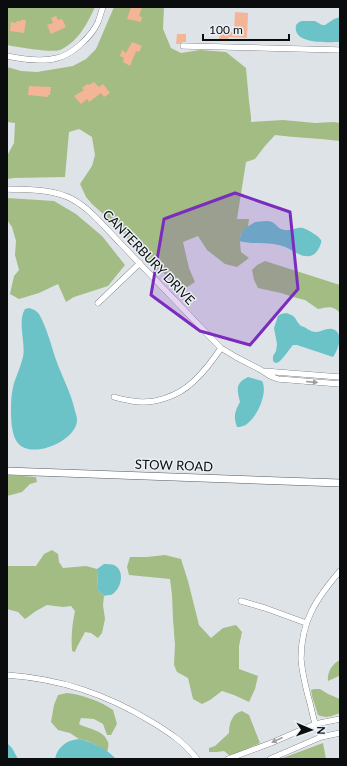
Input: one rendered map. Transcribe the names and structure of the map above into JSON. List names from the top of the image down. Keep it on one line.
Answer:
{"streets":{"street":["CANTERBURY DRIVE","STOW ROAD"]},"scale_bar":"100 m","north":"right"}
